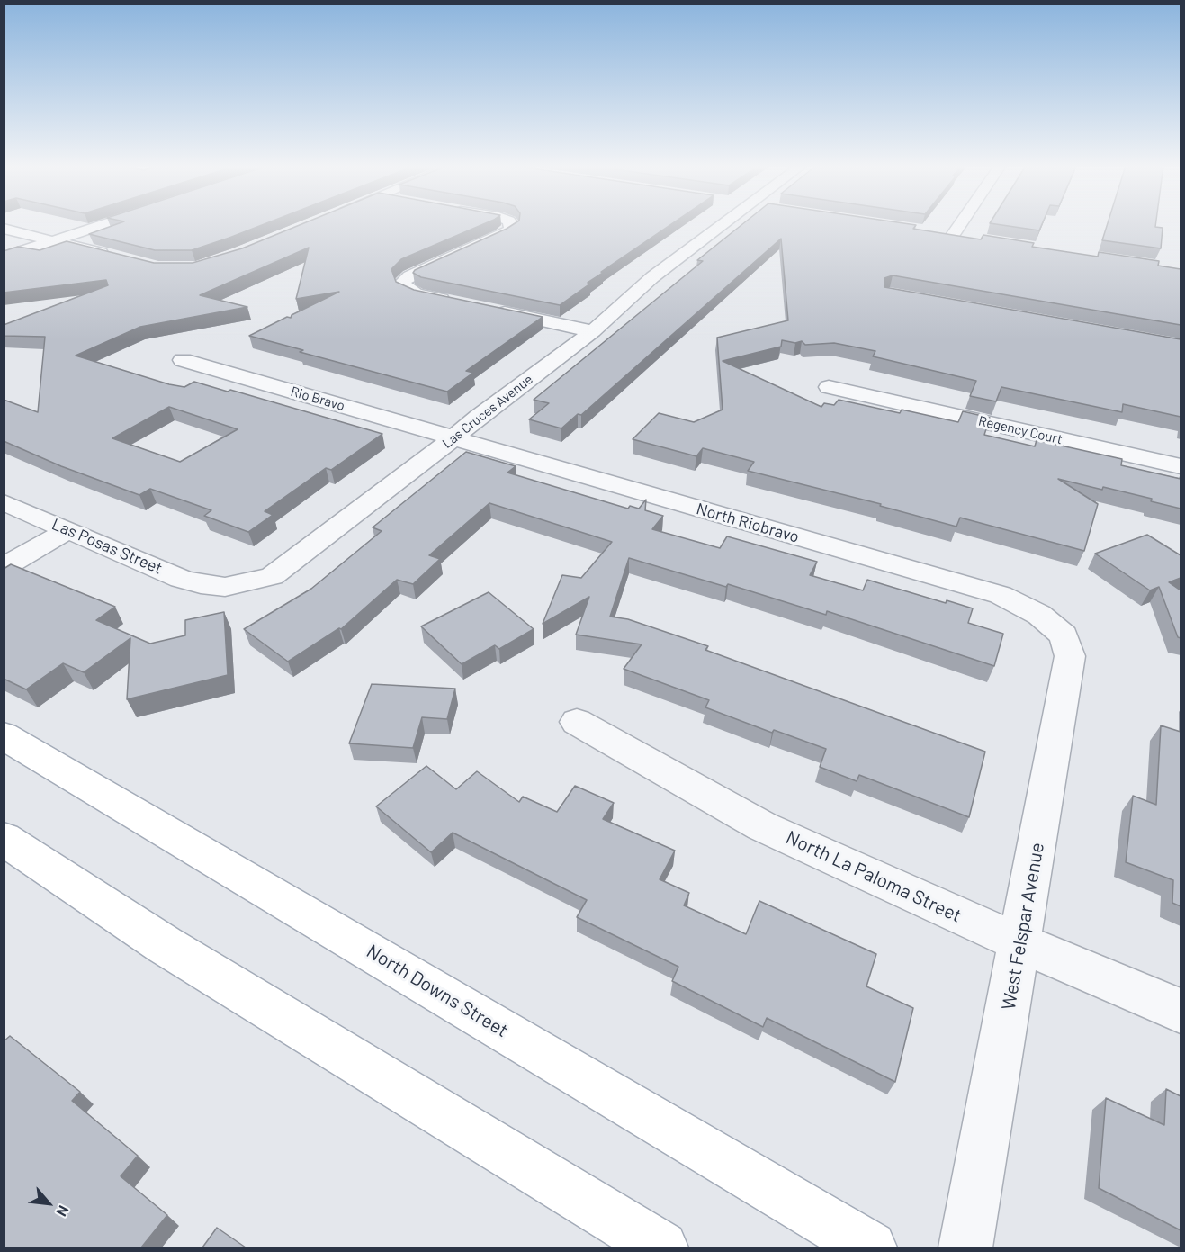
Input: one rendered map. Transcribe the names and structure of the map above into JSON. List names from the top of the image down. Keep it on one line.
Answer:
{"streets":{"main road":["North Downs Street"],"street":["Rio Bravo","Las Cruces Avenue","Regency Court","North Riobravo","Las Posas Street","North La Paloma Street","West Felspar Avenue"]},"crossings":[["Rio Bravo","Las Cruces Avenue"],["Rio Bravo","North Riobravo"],["Las Cruces Avenue","North Riobravo"],["Las Cruces Avenue","Las Posas Street"],["North Riobravo","West Felspar Avenue"],["North La Paloma Street","West Felspar Avenue"]],"north":"bottom right"}
